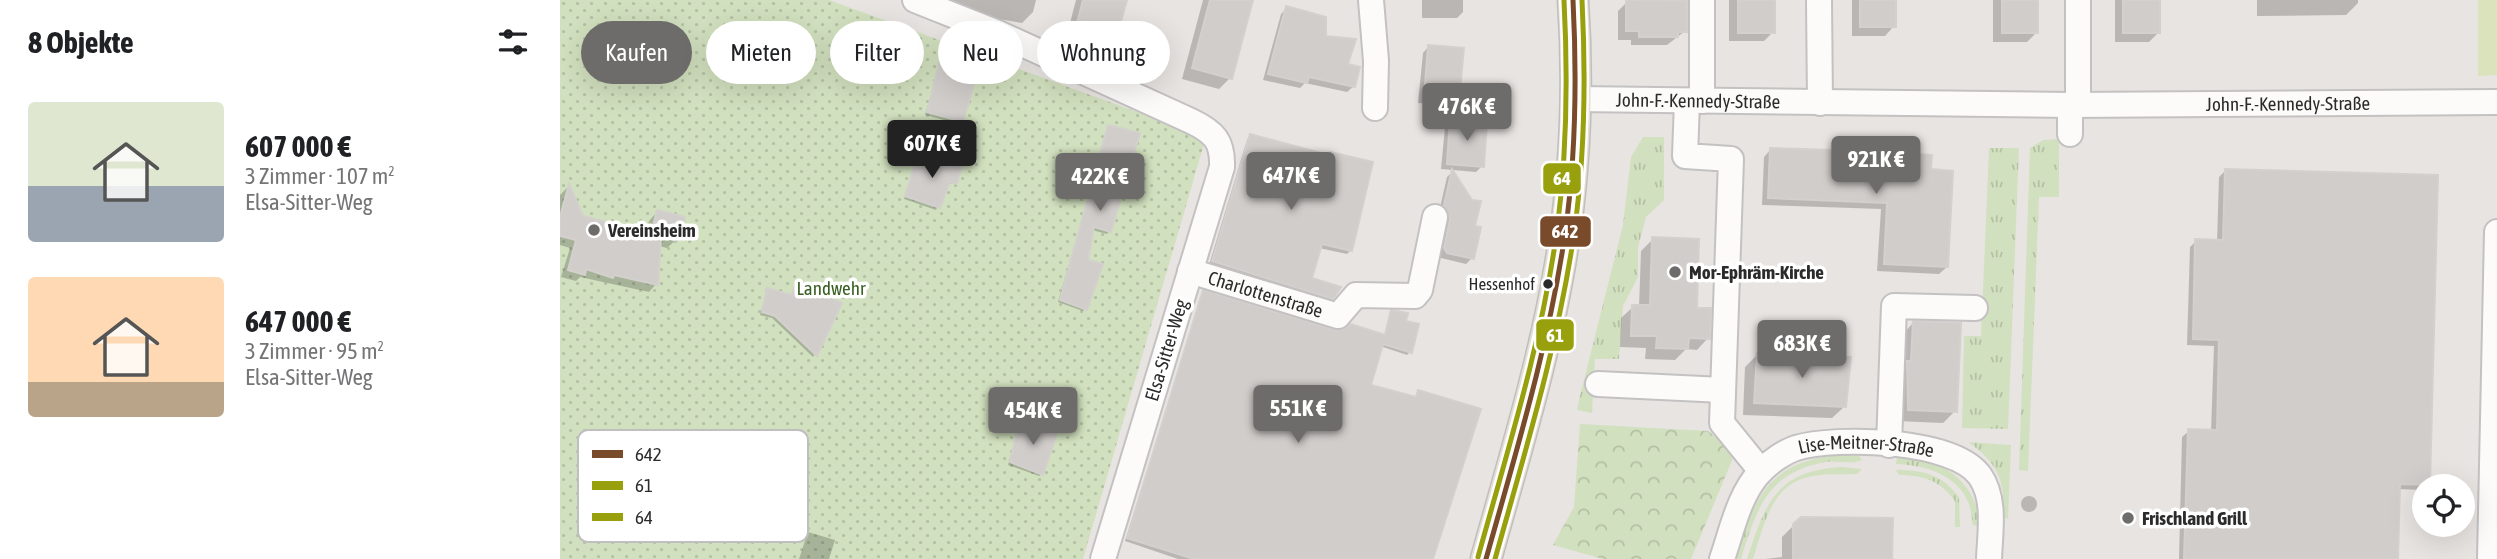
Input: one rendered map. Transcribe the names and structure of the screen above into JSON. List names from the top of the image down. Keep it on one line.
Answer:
{"streets":{"street":["John-F.-Kennedy-Straße","Charlottenstraße","Elsa-Sitter-Weg","Lise-Meitner-Straße"]},"crossings":[["Charlottenstraße","Elsa-Sitter-Weg"]],"parks":["Landwehr"],"places":["Vereinsheim","Mor-Ephräm-Kirche","Hessenhof","Frischland Grill"],"lines":["transit line 642","transit line 61","transit line 64"],"legend":["642","61","64"],"page":{"heading":"8 Objekte","chip":["Kaufen","Mieten","Filter","Neu","Wohnung"],"price":["476K €","607K €","921K €","647K €","422K €","683K €","551K €","454K €"],"list":[{"name":"607 000 €","note":"3 Zimmer · 107 m² · Elsa-Sitter-Weg"},{"name":"647 000 €","note":"3 Zimmer · 95 m² · Elsa-Sitter-Weg"}]}}
